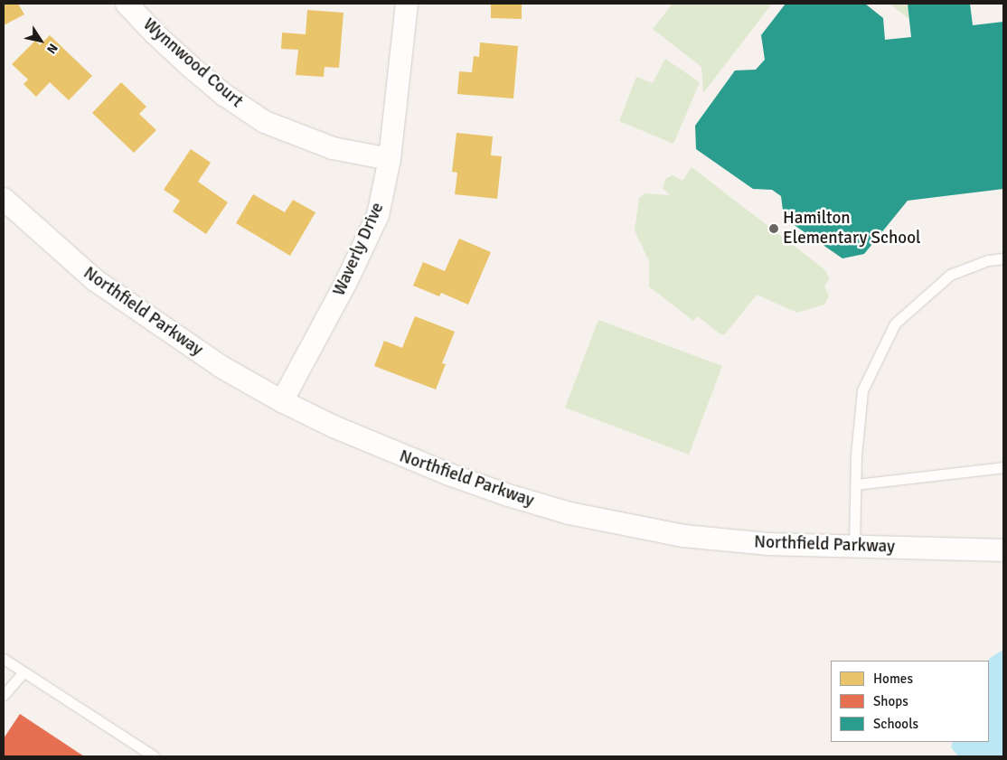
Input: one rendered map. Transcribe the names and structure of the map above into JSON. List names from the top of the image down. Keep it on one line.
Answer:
{"streets":{"street":["Wynnwood Court","Waverly Drive","Northfield Parkway"]},"crossings":[["Wynnwood Court","Waverly Drive"],["Waverly Drive","Northfield Parkway"]],"places":["Hamilton Elementary School"],"legend":["Homes","Shops","Schools"],"north":"bottom right"}
